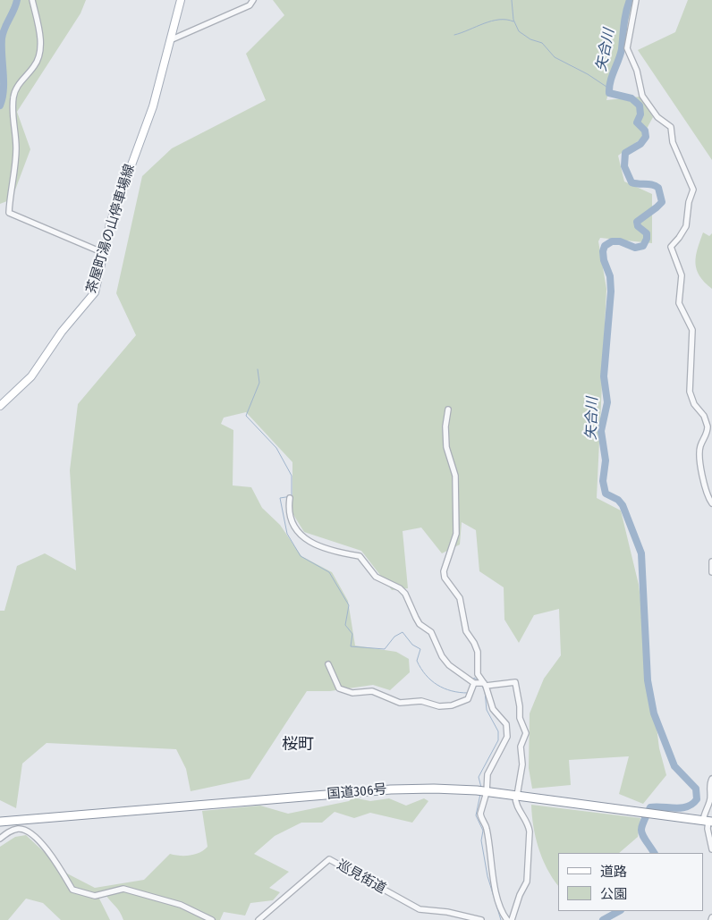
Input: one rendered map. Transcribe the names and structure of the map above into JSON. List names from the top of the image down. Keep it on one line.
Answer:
{"streets":{"highway":["国道306号"],"main road":["茶屋町湯の山停車場線"],"street":["巡見街道"]},"districts":["桜町"],"water":["矢合川"],"legend":["道路","公園"]}
